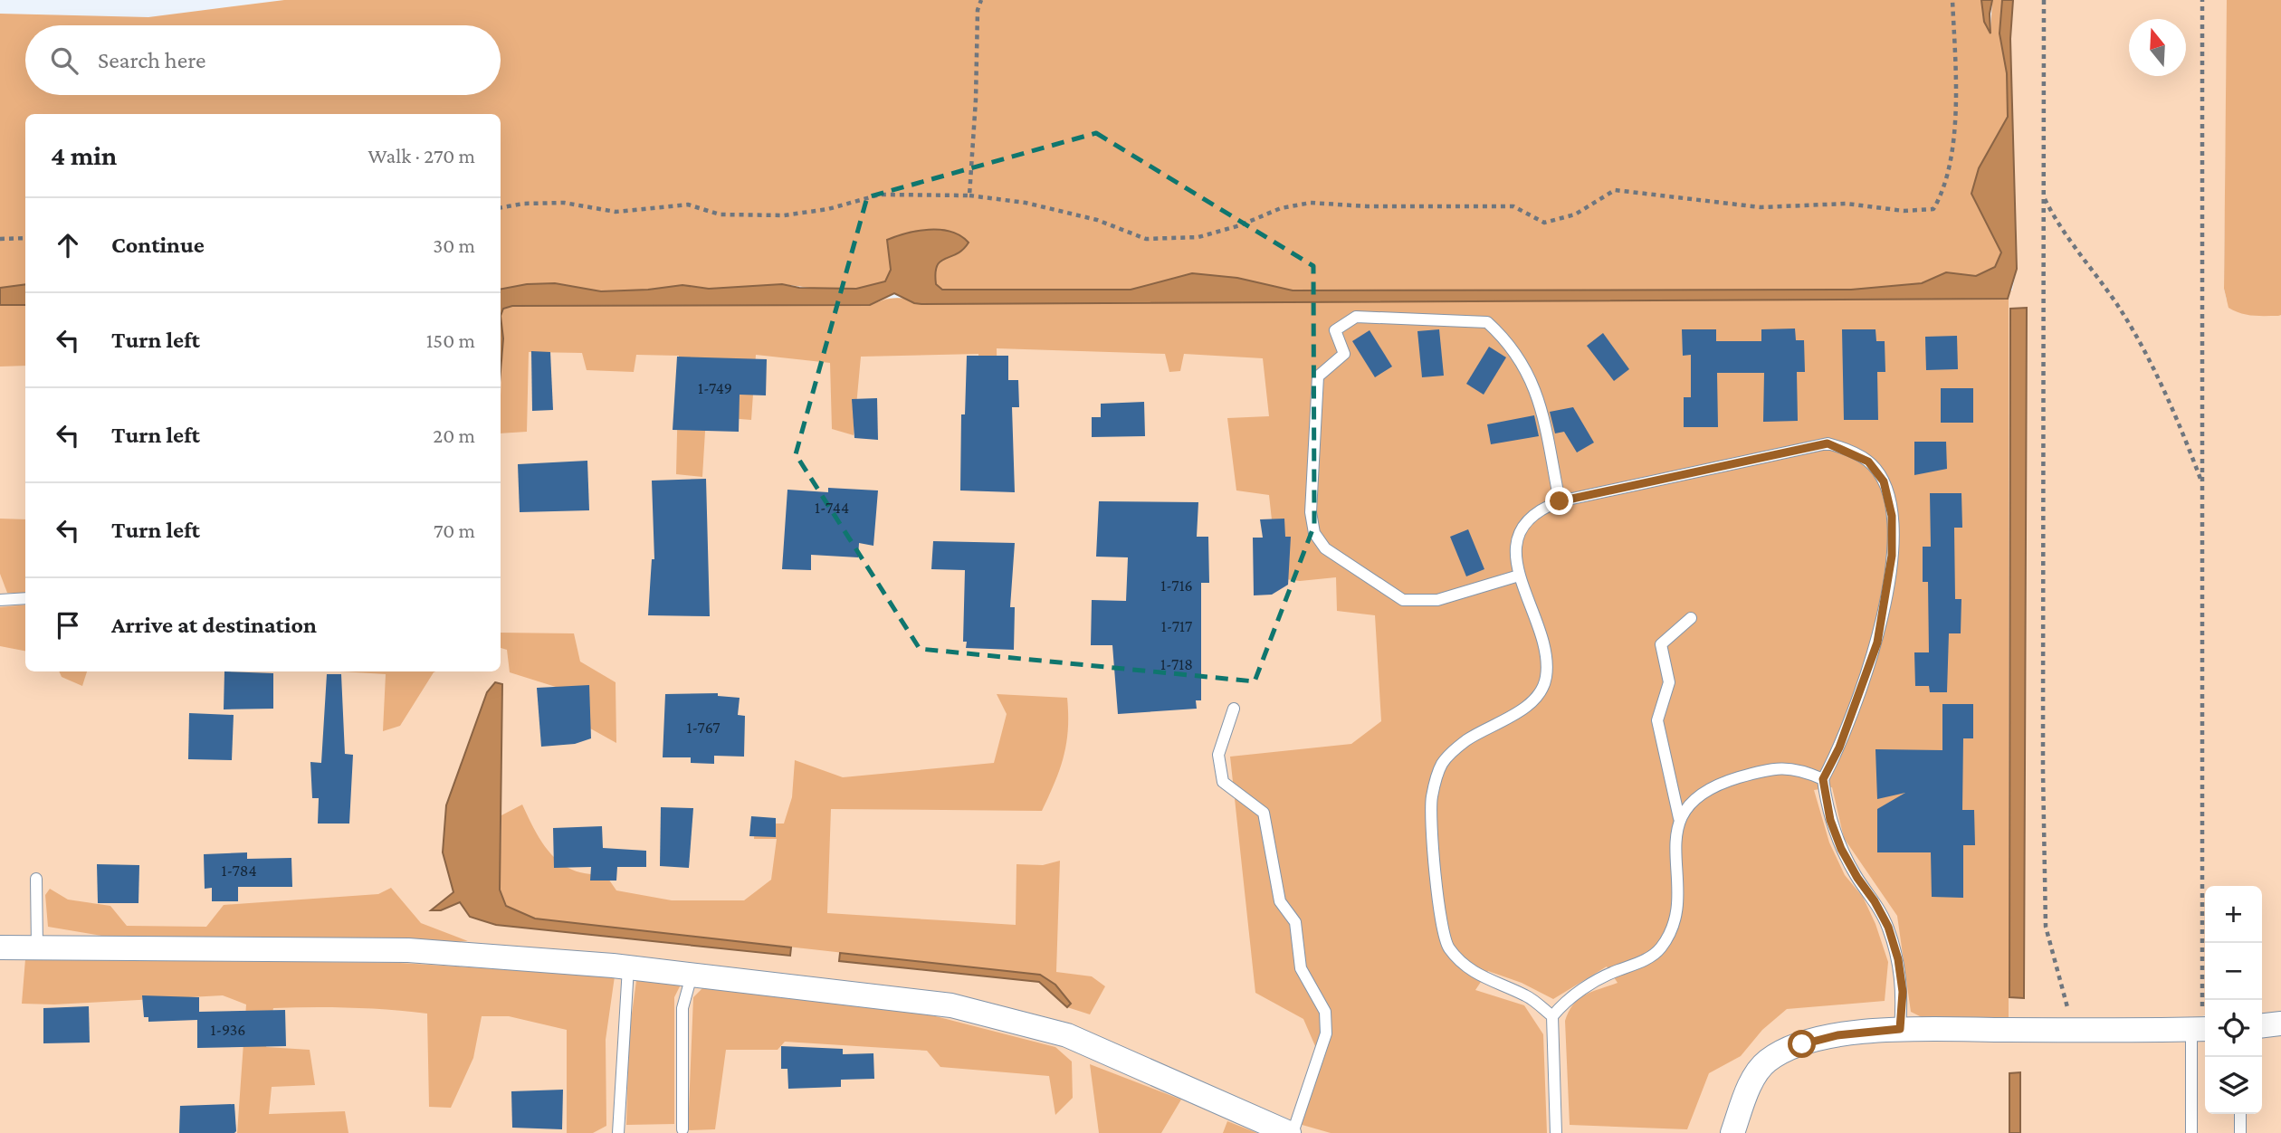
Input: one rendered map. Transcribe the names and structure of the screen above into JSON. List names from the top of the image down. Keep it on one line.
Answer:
{"house_numbers":["1-749","1-744","1-716","1-717","1-718","1-767","1-784","1-936"],"north":"top","page":{"search":"Search here","heading":["4 min","Walk · 270 m"],"list":[["Continue","30 m"],["Turn left","150 m"],["Turn left","20 m"],["Turn left","70 m"],"Arrive at destination"],"map_buttons":["+","−"]}}
